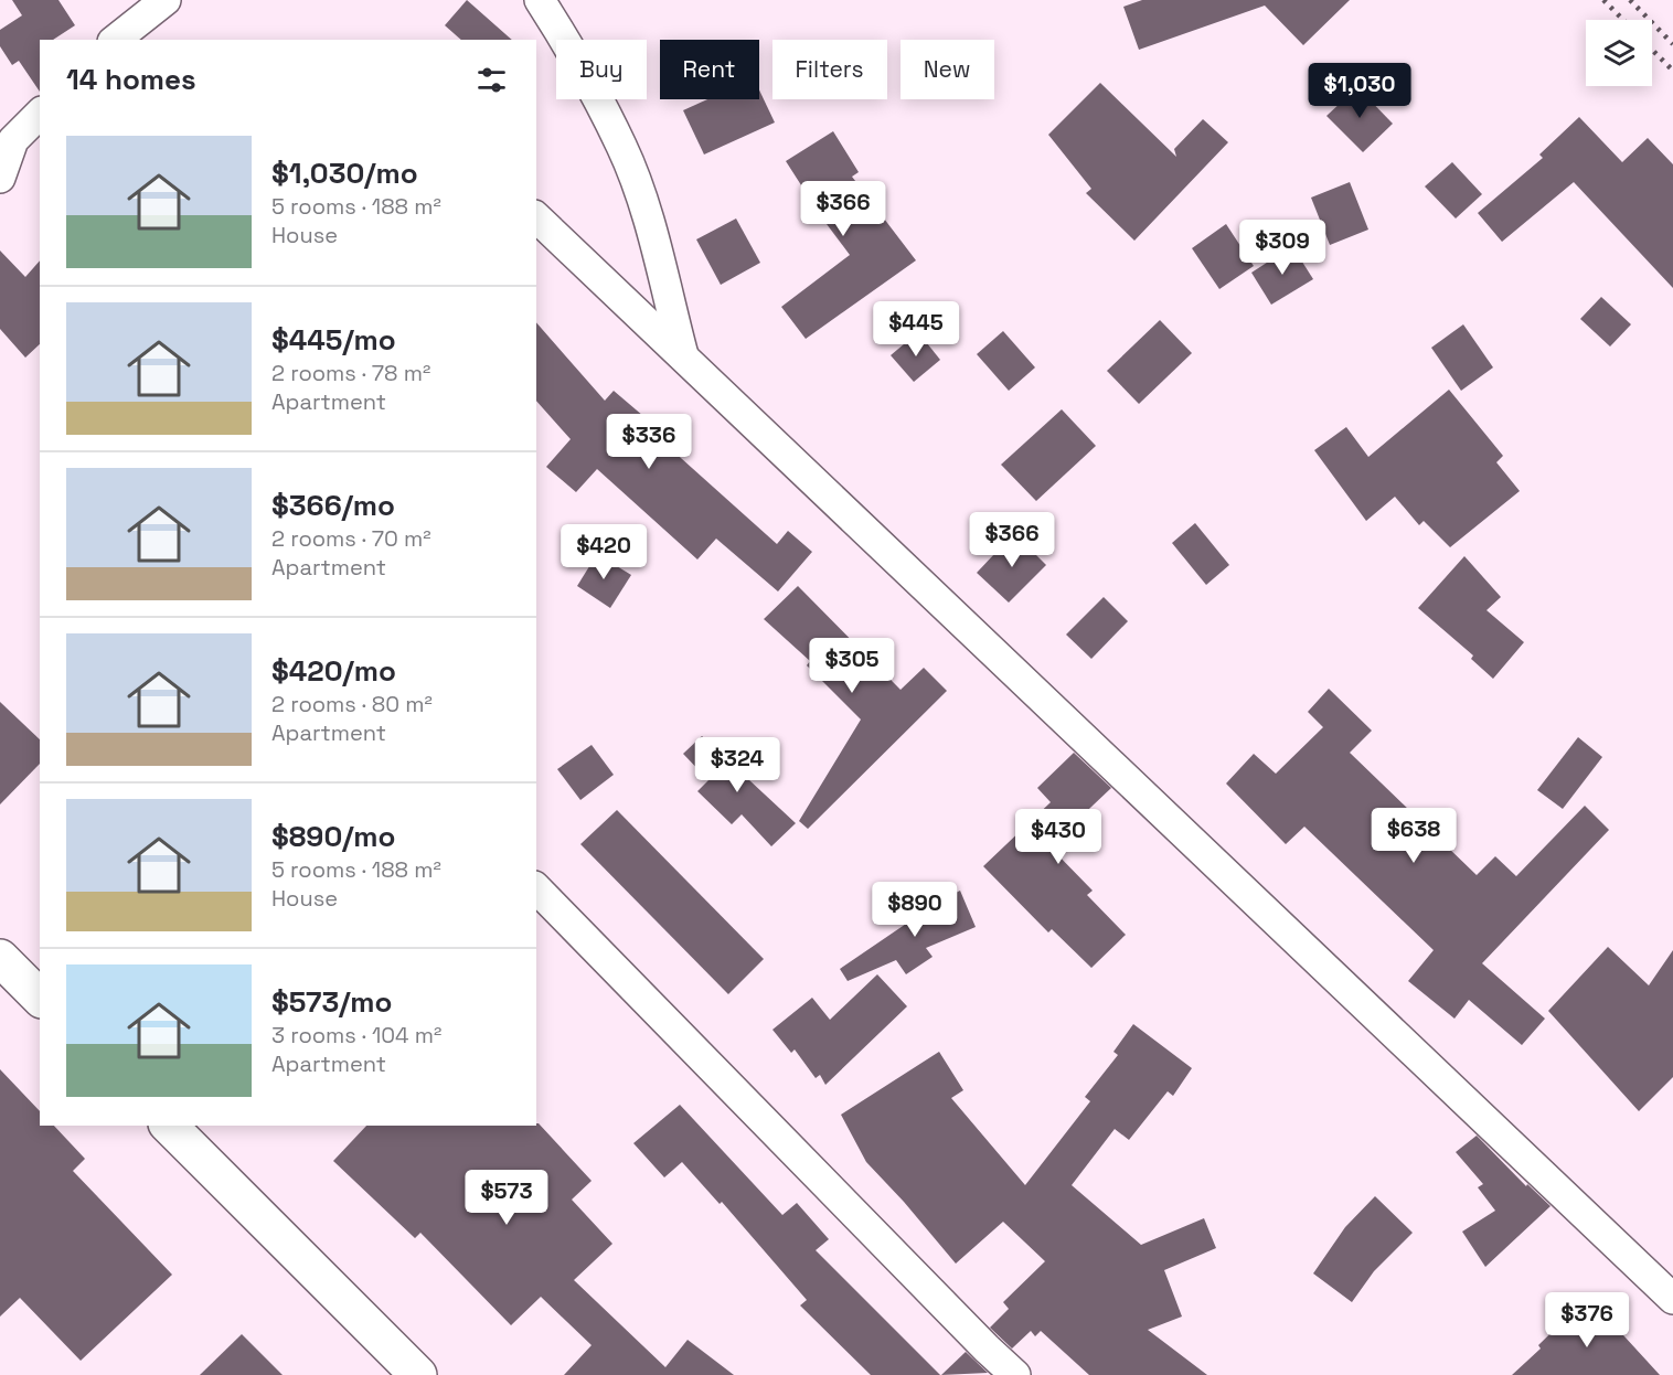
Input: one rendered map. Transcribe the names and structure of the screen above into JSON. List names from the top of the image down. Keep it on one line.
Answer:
{"page":{"chip":["Buy","Rent","Filters","New"],"heading":"14 homes","price":["$1,030","$366","$309","$445","$336","$366","$420","$305","$324","$638","$430","$890","$573","$376"],"list":[{"name":"$1,030/mo","note":"5 rooms · 188 m² · House"},{"name":"$445/mo","note":"2 rooms · 78 m² · Apartment"},{"name":"$366/mo","note":"2 rooms · 70 m² · Apartment"},{"name":"$420/mo","note":"2 rooms · 80 m² · Apartment"},{"name":"$890/mo","note":"5 rooms · 188 m² · House"},{"name":"$573/mo","note":"3 rooms · 104 m² · Apartment"}]}}
